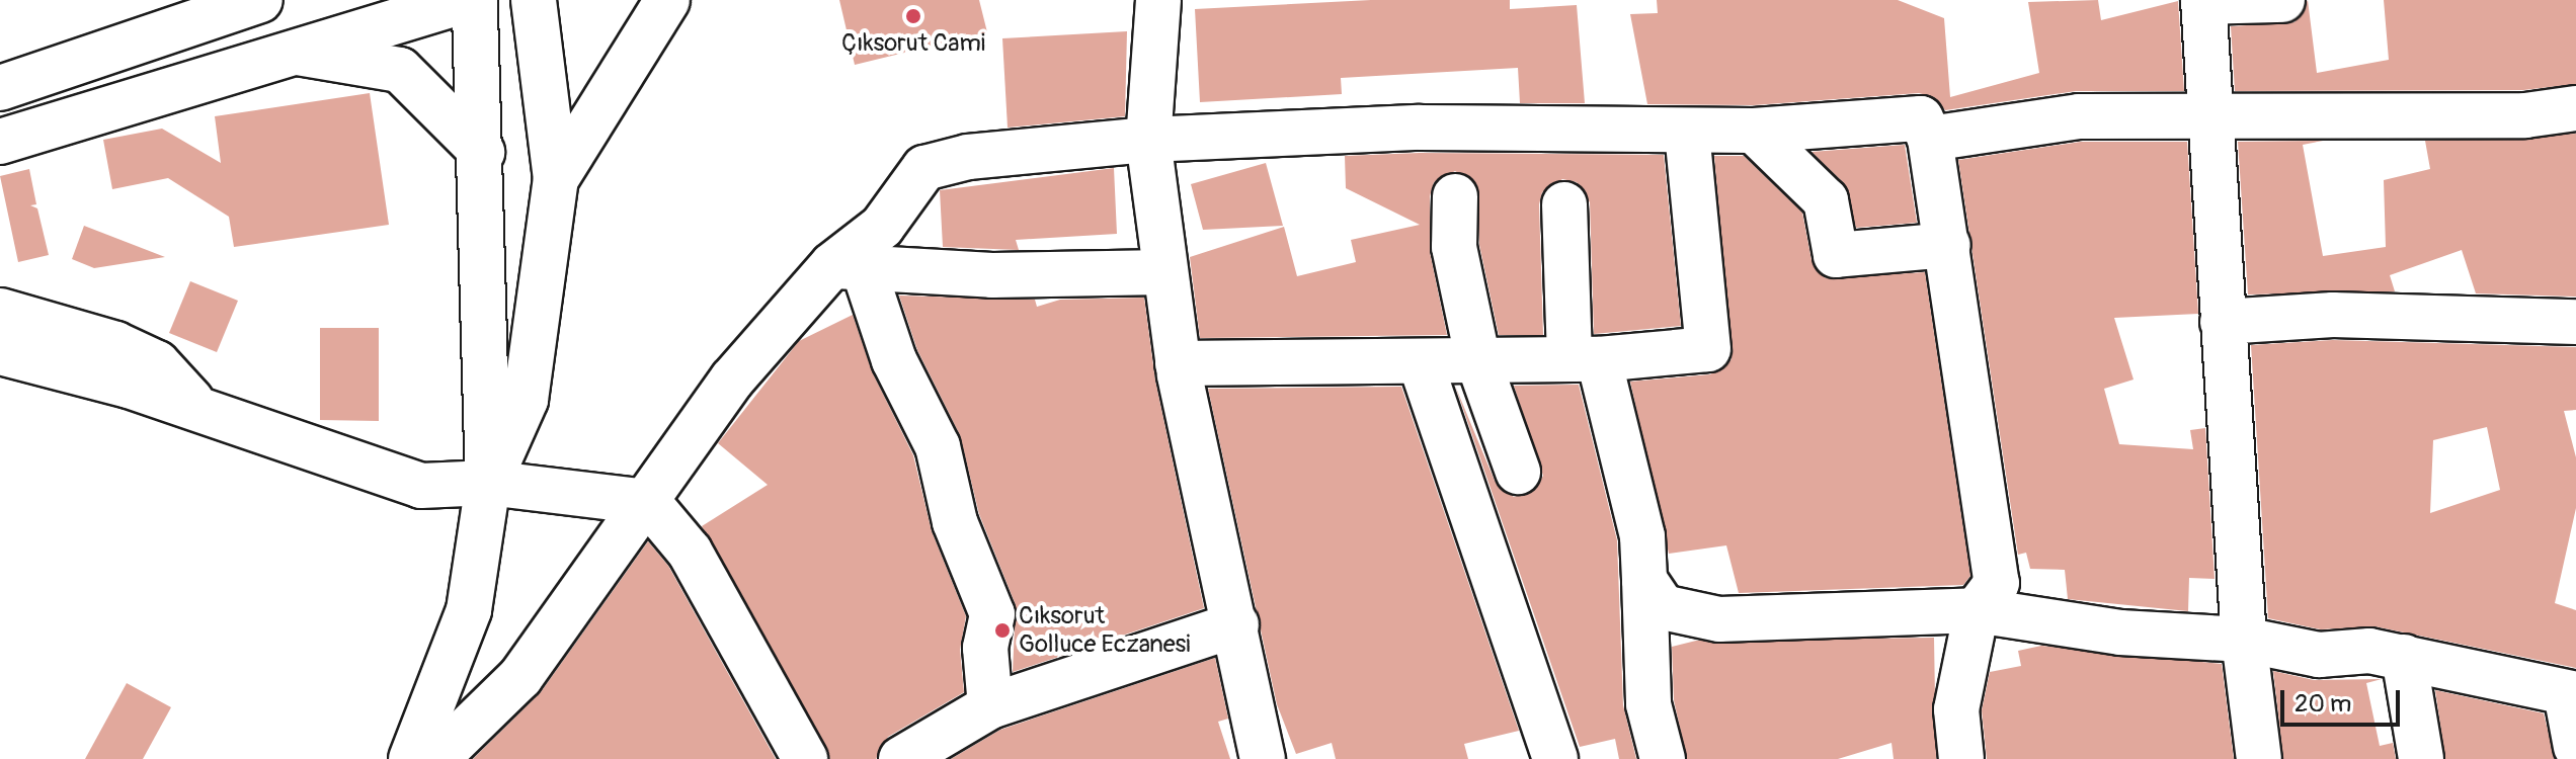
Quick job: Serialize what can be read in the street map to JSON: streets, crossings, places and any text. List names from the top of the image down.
{
  "places": ["Çıksorut Cami", "Cıksorut Golluce Eczanesi"],
  "scale_bar": "20 m"
}
